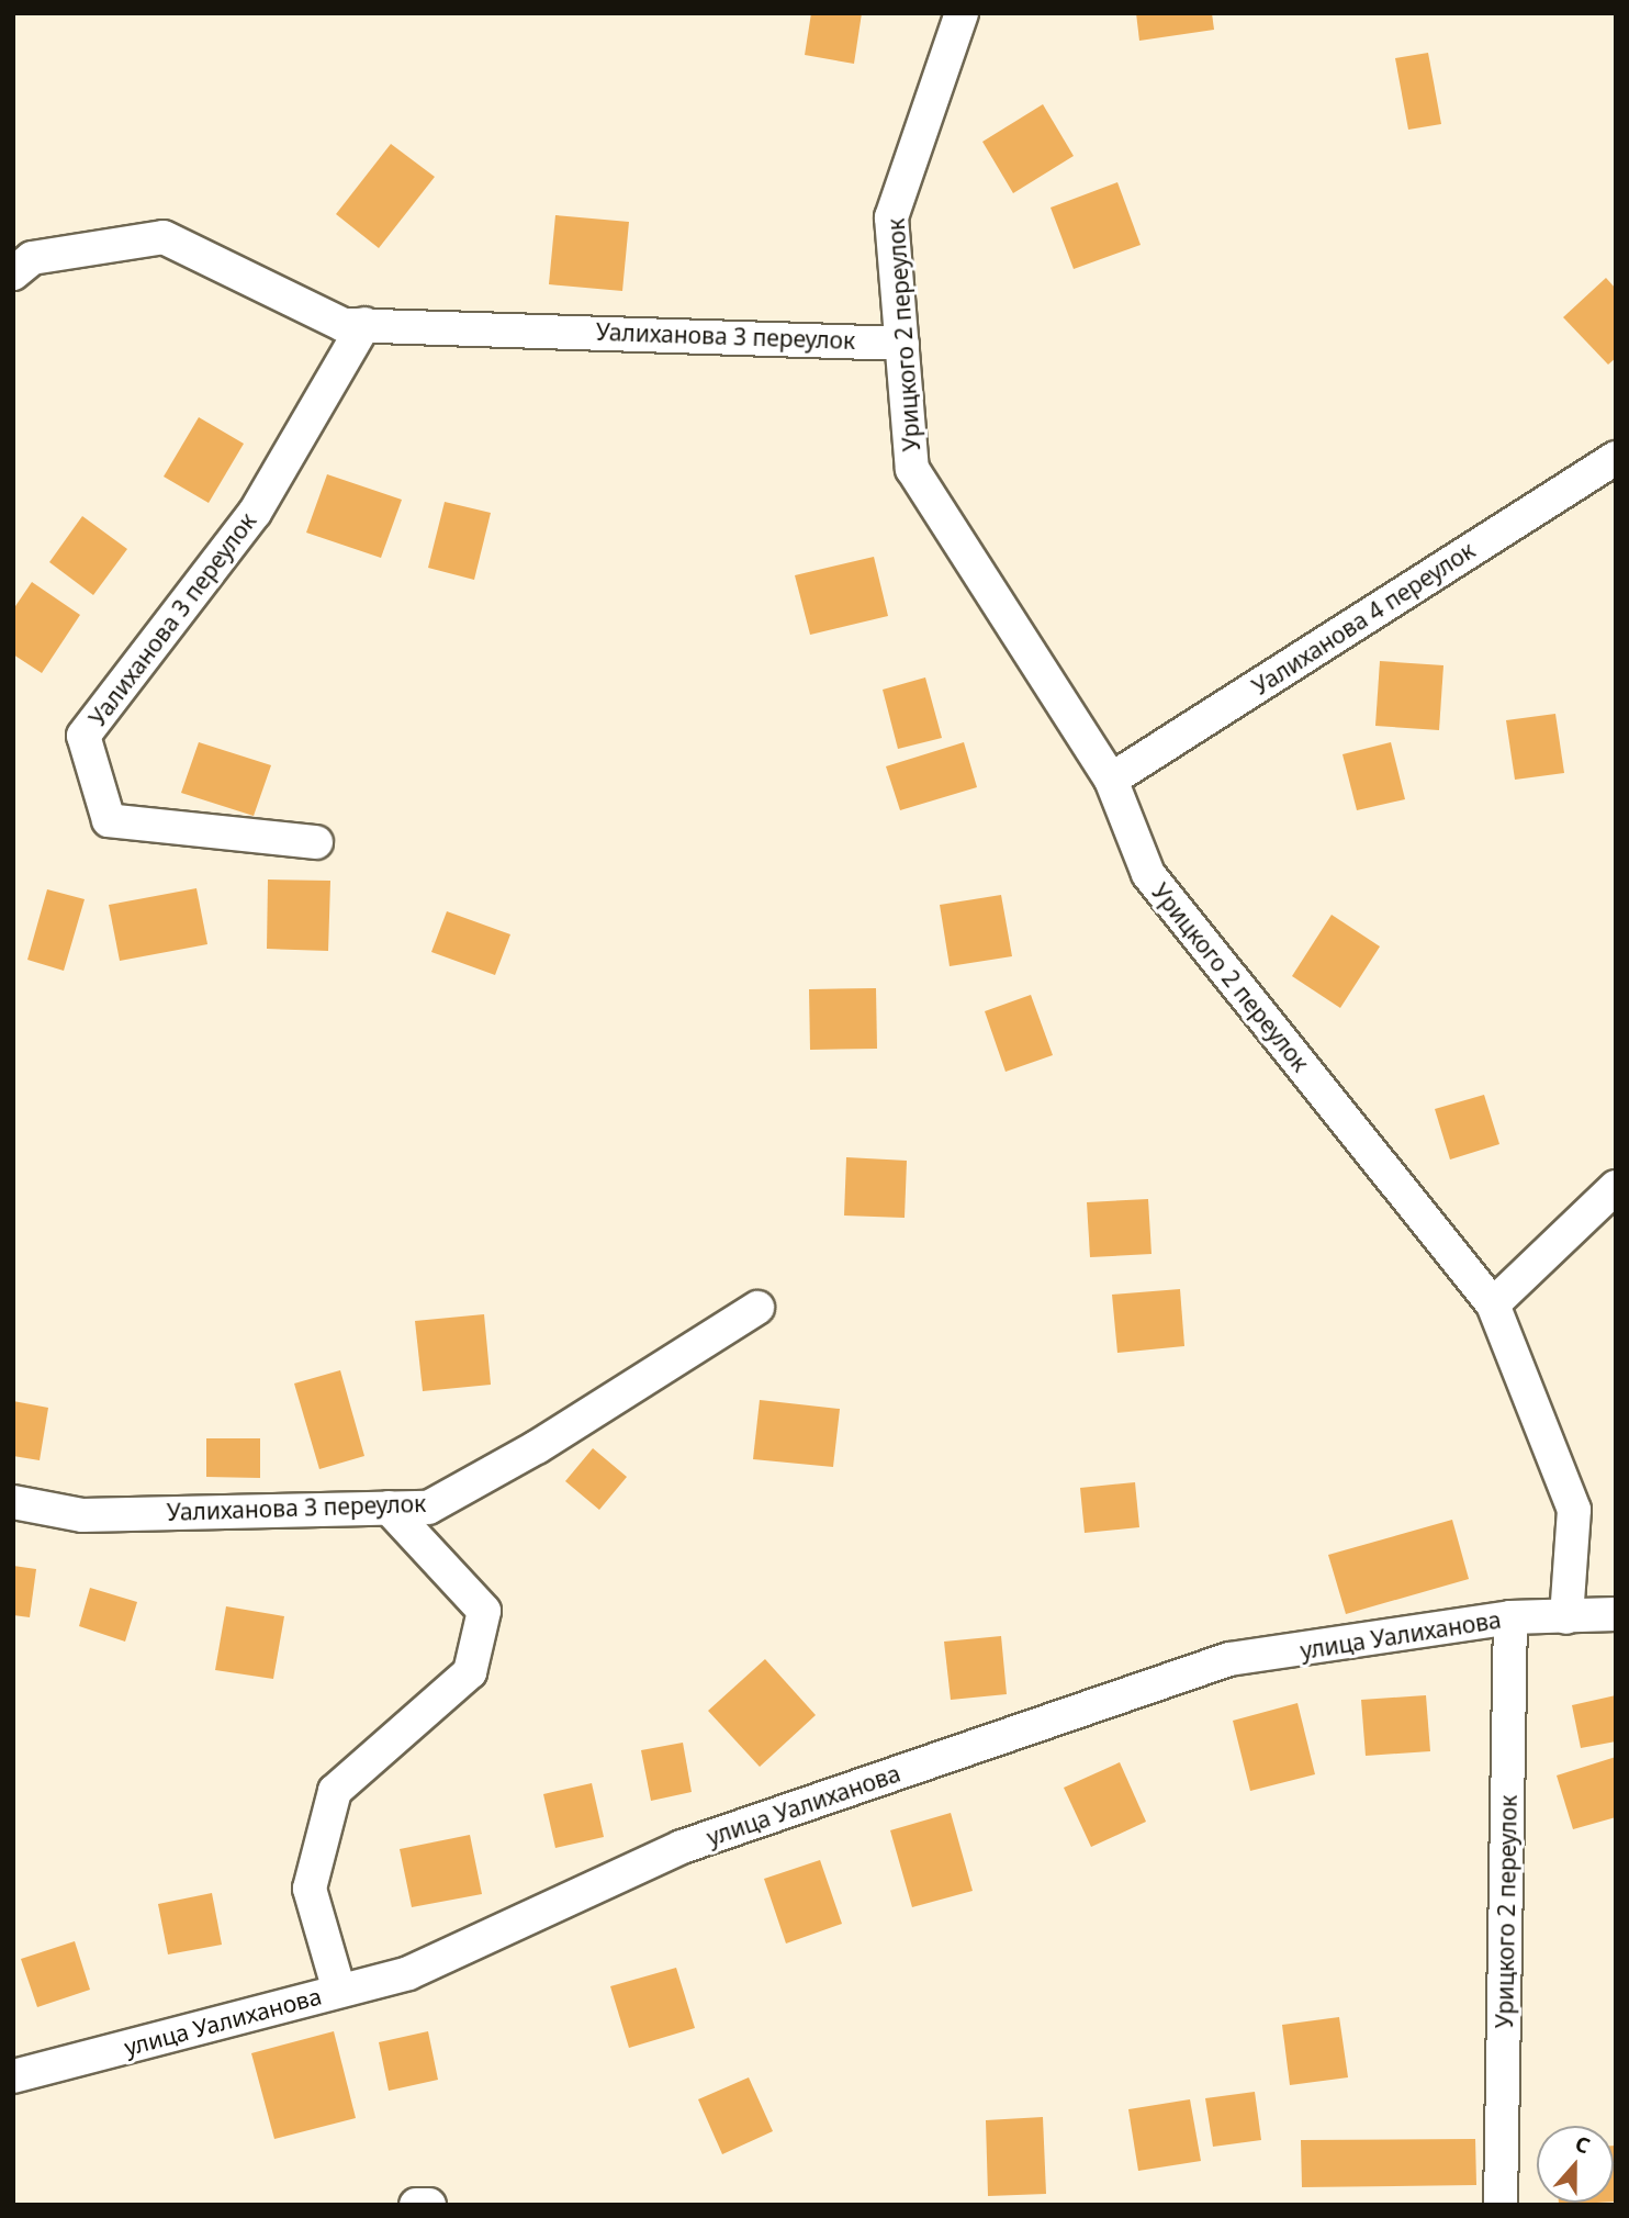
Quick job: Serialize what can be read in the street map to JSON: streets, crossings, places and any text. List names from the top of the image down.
{
  "streets": {
    "street": [
      "Урицкого 2 переулок",
      "Уалиханова 3 переулок",
      "Уалиханова 4 переулок",
      "улица Уалиханова"
    ]
  },
  "crossings": [
    ["Урицкого 2 переулок", "Уалиханова 3 переулок"],
    ["Урицкого 2 переулок", "Уалиханова 4 переулок"],
    ["Урицкого 2 переулок", "улица Уалиханова"]
  ],
  "north": "top"
}
